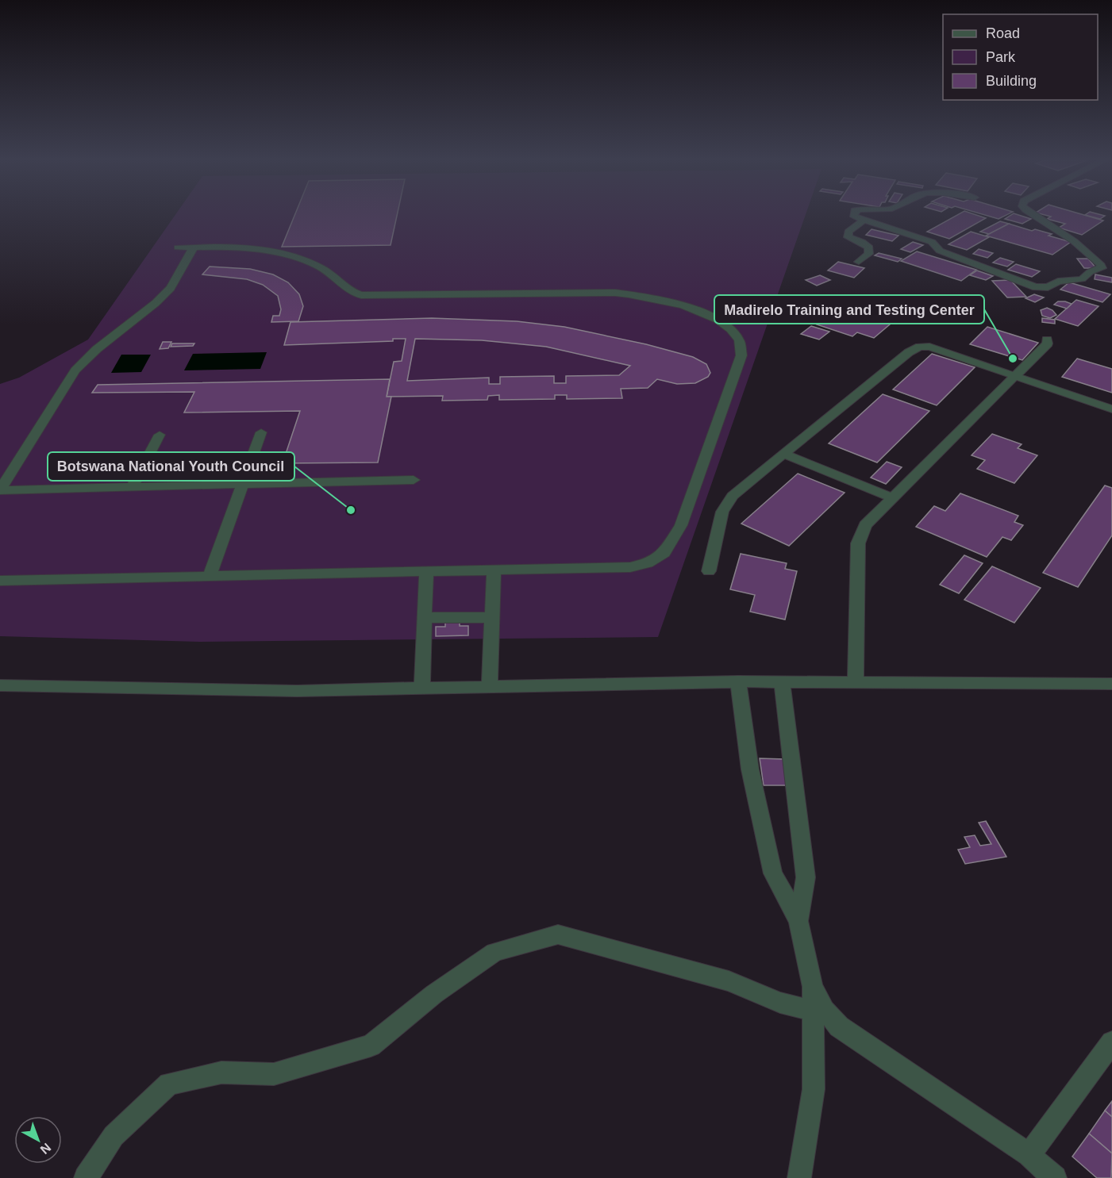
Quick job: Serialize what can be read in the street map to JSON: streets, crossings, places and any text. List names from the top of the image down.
{
  "places": ["Madirelo Training and Testing Center", "Botswana National Youth Council"],
  "legend": ["Road", "Park", "Building"],
  "north": "bottom right"
}
